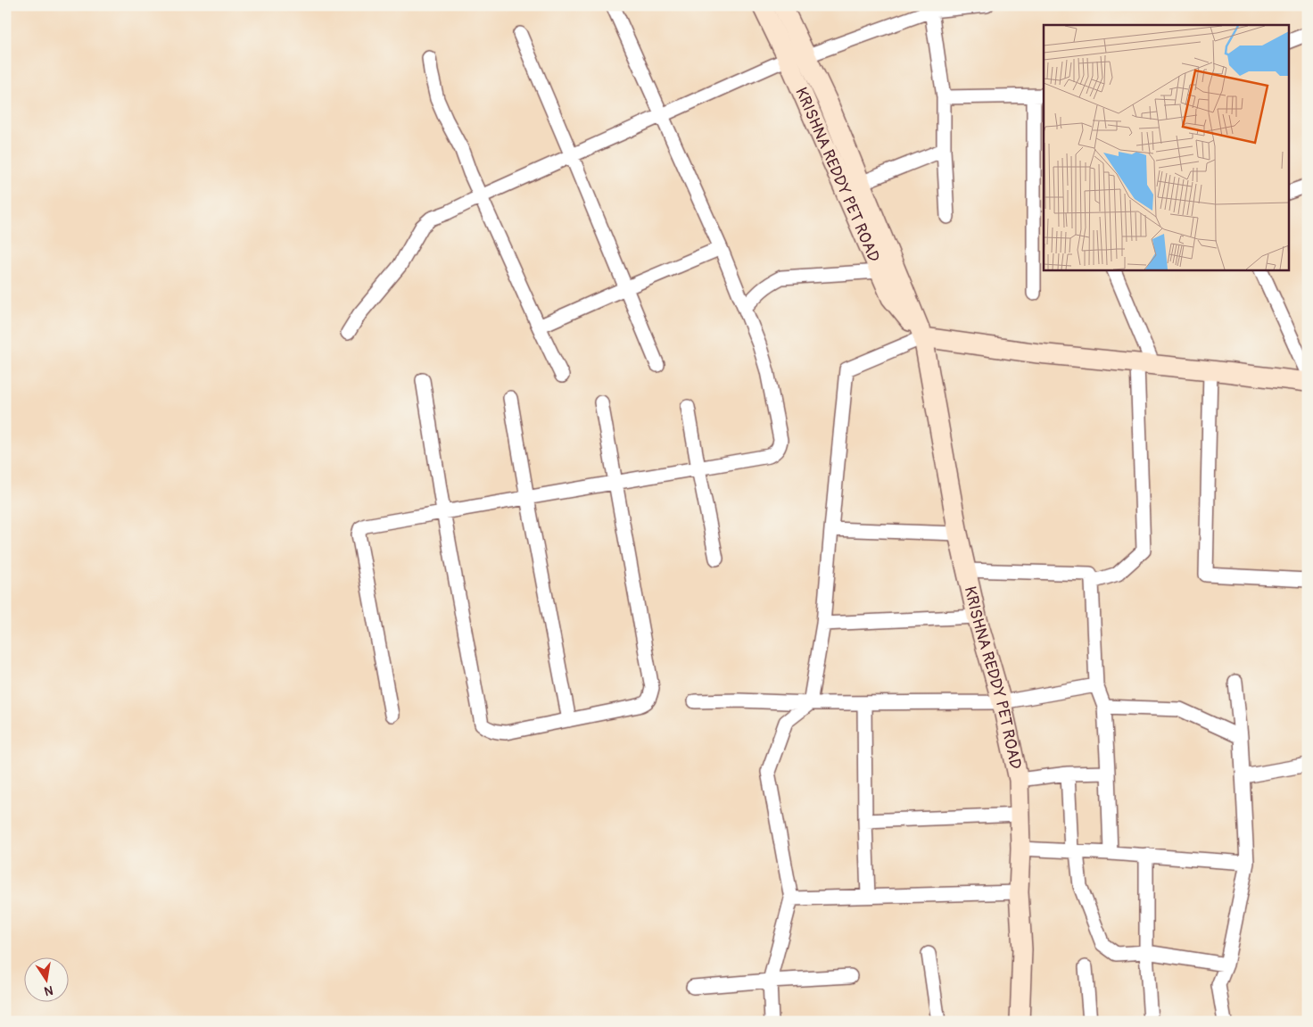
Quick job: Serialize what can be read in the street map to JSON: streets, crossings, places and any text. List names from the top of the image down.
{
  "streets": {
    "main road": ["KRISHNA REDDY PET ROAD"]
  },
  "north": "bottom"
}
